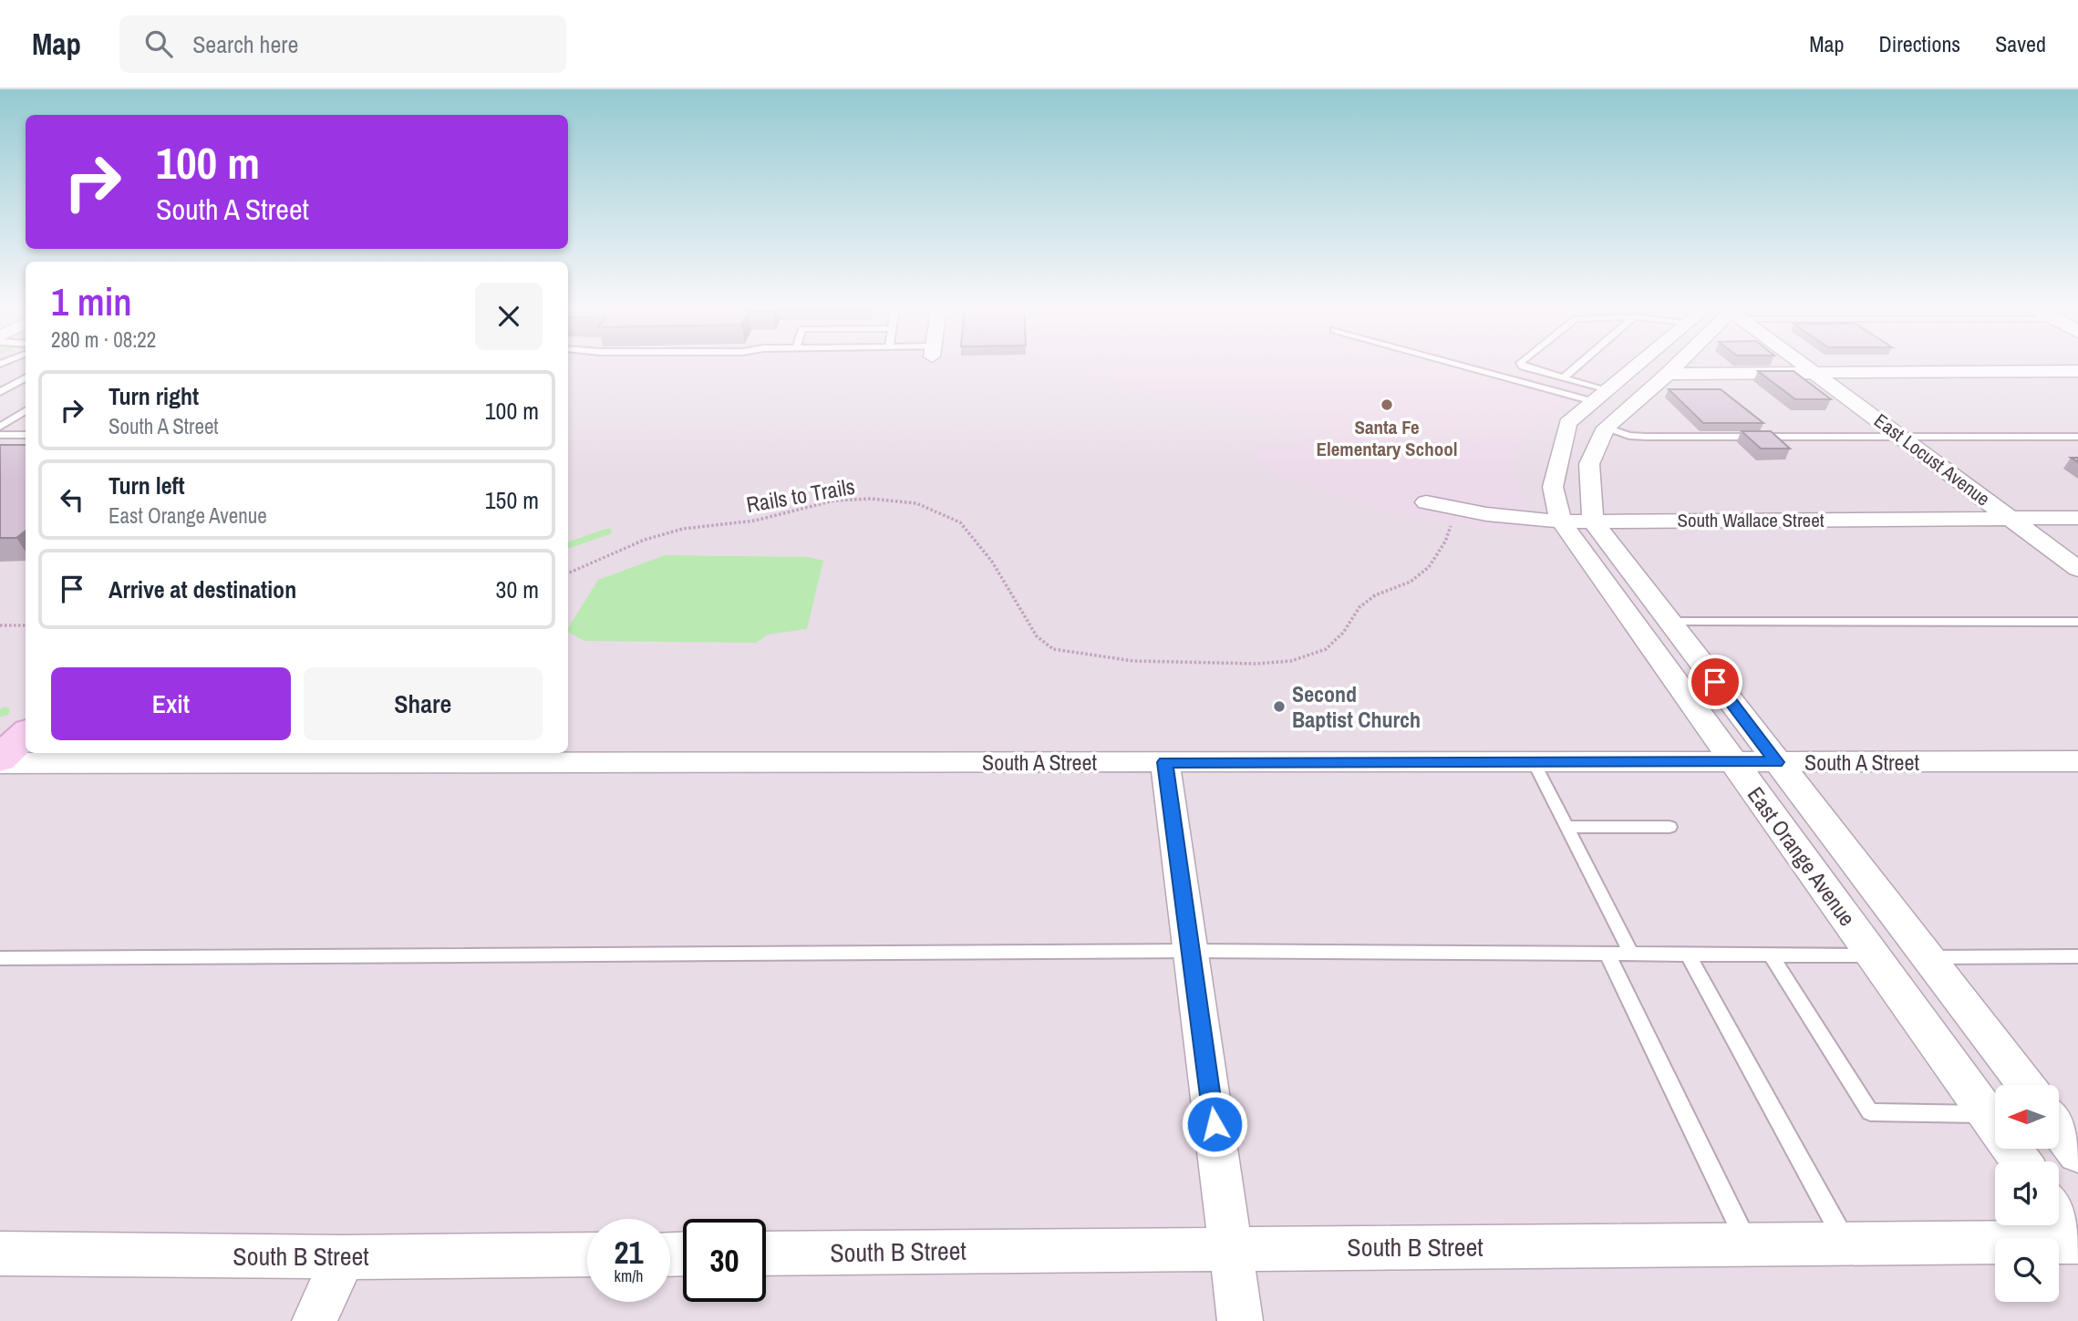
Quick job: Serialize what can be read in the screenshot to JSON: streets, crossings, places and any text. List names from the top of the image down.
{
  "streets": {
    "street": [
      "East Locust Avenue",
      "South Wallace Street",
      "South A Street",
      "East Orange Avenue",
      "South B Street"
    ],
    "path": ["Rails to Trails"]
  },
  "crossings": [
    ["East Locust Avenue", "South Wallace Street"],
    ["South Wallace Street", "East Orange Avenue"],
    ["South A Street", "East Orange Avenue"]
  ],
  "places": ["Santa Fe Elementary School", "Second Baptist Church"],
  "north": "left",
  "page": {
    "header": "Map",
    "search": "Search here",
    "nav": ["Map", "Directions", "Saved"],
    "turn": ["100 m", "South A Street"],
    "heading": ["1 min", "280 m · 08:22"],
    "list": [
      {
        "name": "Turn right",
        "note": "South A Street",
        "value": "100 m"
      },
      {
        "name": "Turn left",
        "note": "East Orange Avenue",
        "value": "150 m"
      },
      {
        "name": "Arrive at destination",
        "value": "30 m"
      }
    ],
    "buttons": ["Exit", "Share"],
    "speed": "21 km/h",
    "limit": "30"
  }
}
